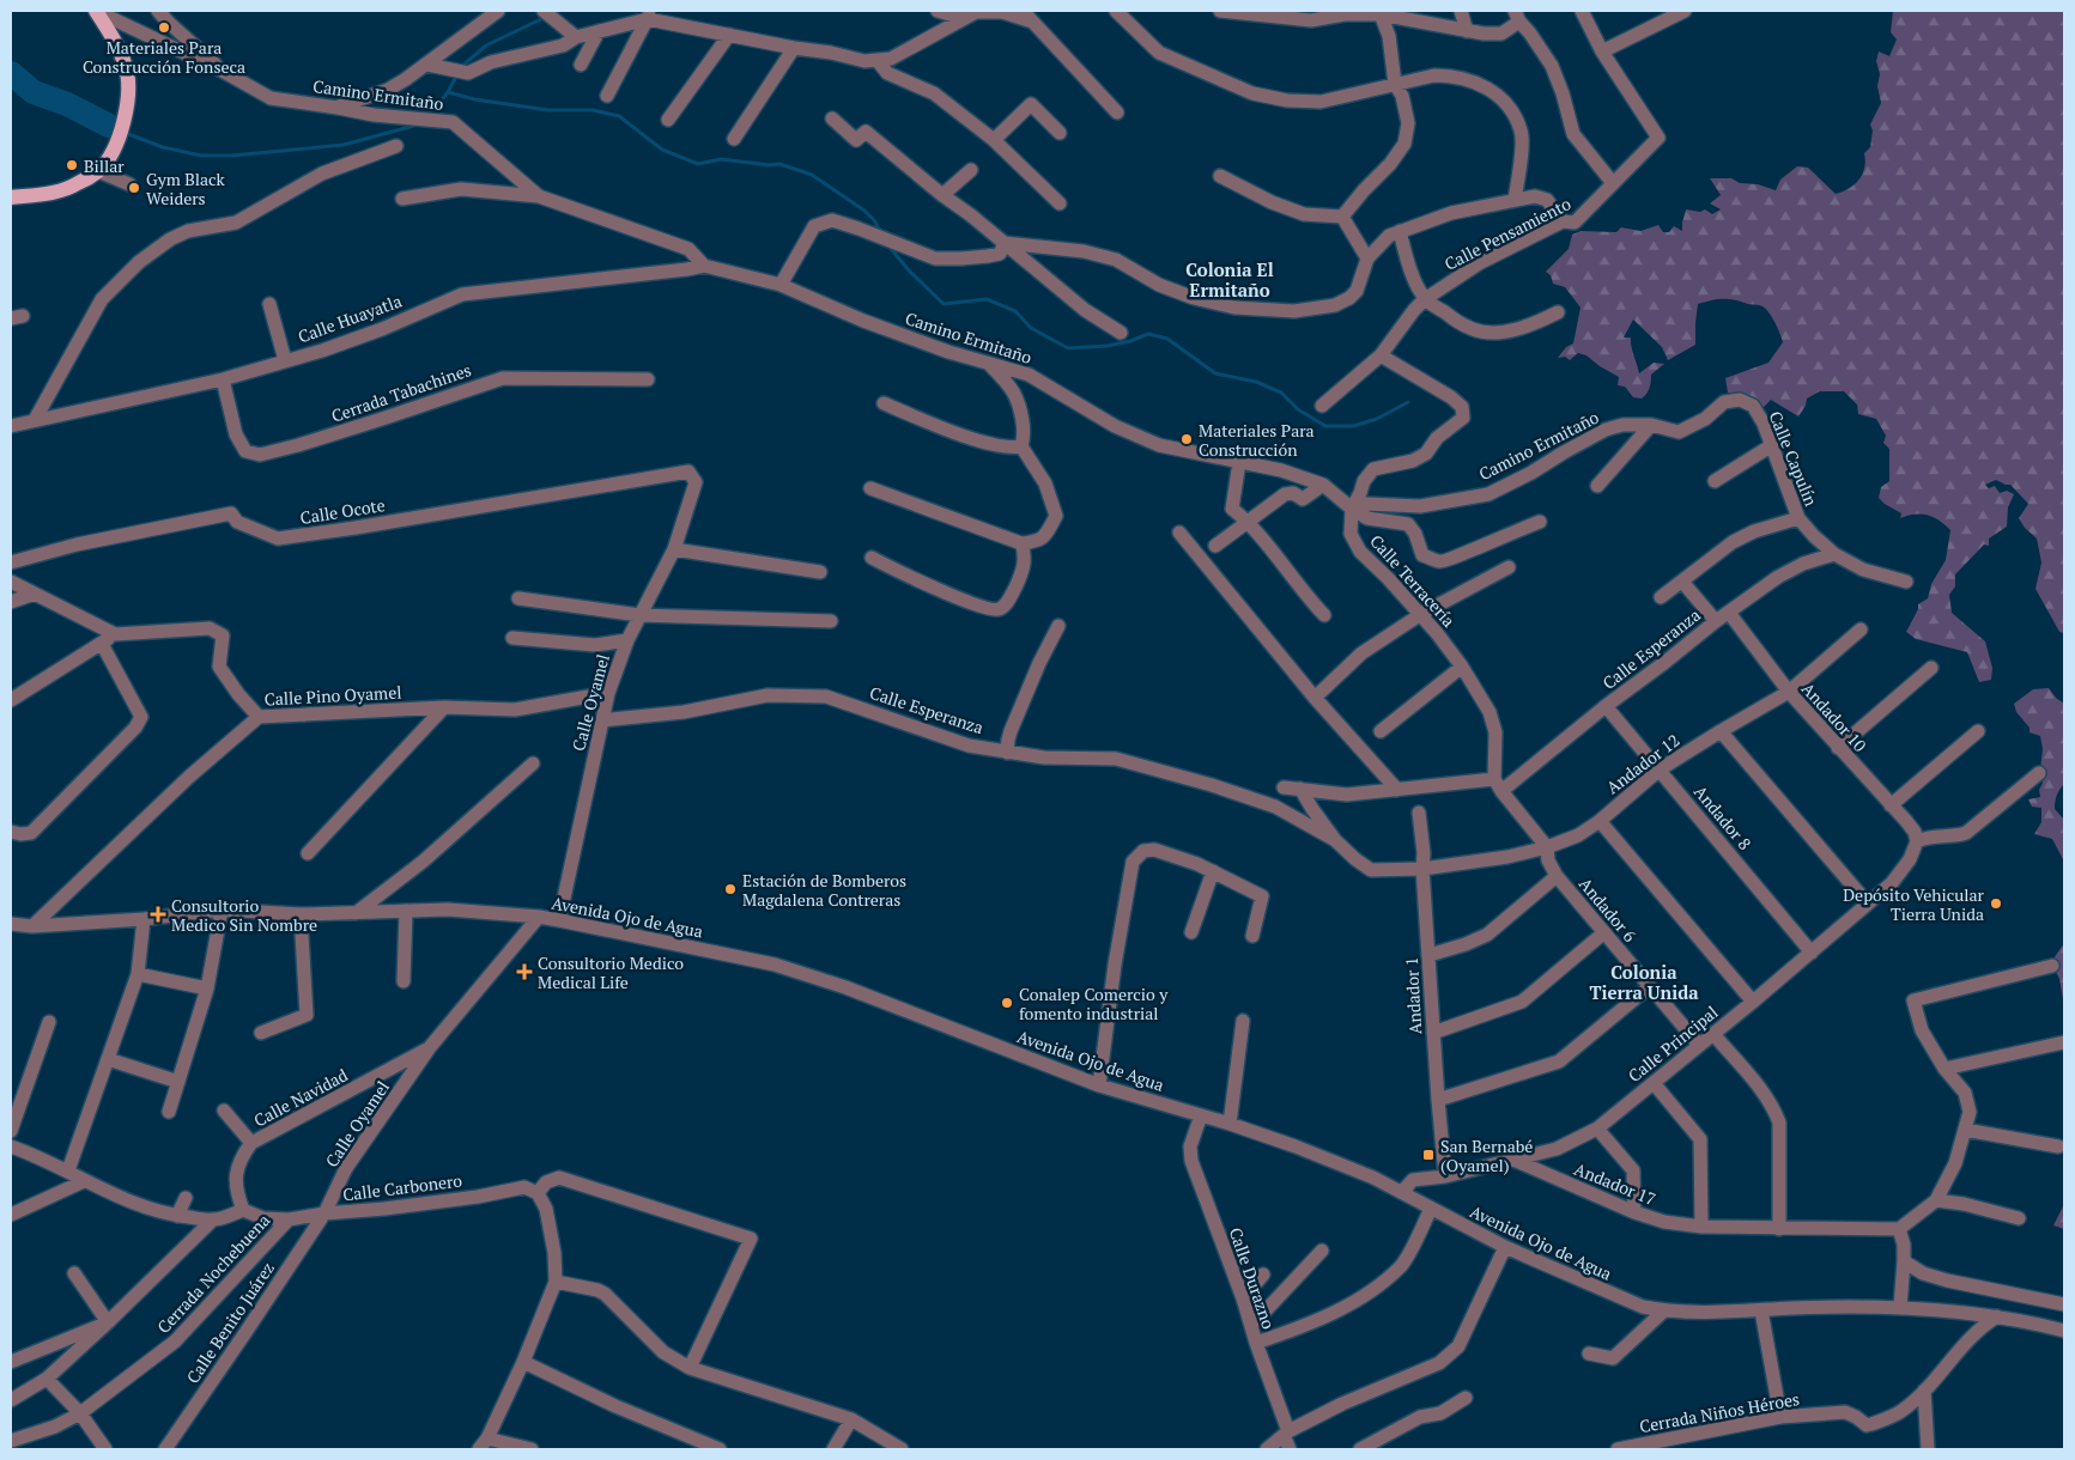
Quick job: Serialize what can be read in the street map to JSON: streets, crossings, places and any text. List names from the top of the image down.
{
  "streets": {
    "street": [
      "Camino Ermitaño",
      "Calle Pensamiento",
      "Calle Huayatla",
      "Cerrada Tabachines",
      "Calle Capulín",
      "Calle Ocote",
      "Calle Terracería",
      "Calle Esperanza",
      "Calle Pino Oyamel",
      "Calle Oyamel",
      "Andador 10",
      "Andador 12",
      "Andador 8",
      "Andador 6",
      "Avenida Ojo de Agua",
      "Andador 1",
      "Calle Principal",
      "Calle Navidad",
      "Andador 17",
      "Calle Carbonero",
      "Cerrada Nochebuena",
      "Calle Durazno",
      "Calle Benito Juárez",
      "Cerrada Niños Héroes"
    ]
  },
  "crossings": [
    ["Camino Ermitaño", "Calle Huayatla"],
    ["Camino Ermitaño", "Calle Capulín"],
    ["Camino Ermitaño", "Calle Terracería"],
    ["Calle Huayatla", "Cerrada Tabachines"],
    ["Calle Capulín", "Calle Esperanza"],
    ["Calle Ocote", "Calle Oyamel"],
    ["Calle Esperanza", "Calle Oyamel"],
    ["Calle Esperanza", "Andador 10"],
    ["Calle Esperanza", "Andador 12"],
    ["Calle Esperanza", "Andador 8"],
    ["Calle Esperanza", "Andador 6"],
    ["Calle Esperanza", "Andador 1"],
    ["Calle Pino Oyamel", "Calle Oyamel"],
    ["Calle Pino Oyamel", "Avenida Ojo de Agua"],
    ["Calle Oyamel", "Avenida Ojo de Agua"],
    ["Calle Oyamel", "Calle Navidad"],
    ["Calle Oyamel", "Calle Carbonero"],
    ["Calle Oyamel", "Calle Benito Juárez"],
    ["Andador 10", "Andador 12"],
    ["Andador 10", "Calle Principal"],
    ["Andador 12", "Andador 8"],
    ["Andador 12", "Andador 6"],
    ["Andador 12", "Andador 1"],
    ["Andador 8", "Calle Principal"],
    ["Andador 6", "Calle Principal"],
    ["Avenida Ojo de Agua", "Calle Principal"],
    ["Avenida Ojo de Agua", "Calle Durazno"],
    ["Avenida Ojo de Agua", "Cerrada Niños Héroes"],
    ["Andador 1", "Calle Principal"],
    ["Calle Principal", "Andador 17"],
    ["Calle Navidad", "Calle Carbonero"],
    ["Calle Carbonero", "Cerrada Nochebuena"],
    ["Calle Carbonero", "Calle Benito Juárez"]
  ],
  "districts": ["Colonia El Ermitaño", "Colonia Tierra Unida"],
  "places": {
    "other": [
      "Materiales Para Construcción Fonseca",
      "Billar",
      "Gym Black Weiders",
      "Materiales Para Construcción",
      "Estación de Bomberos Magdalena Contreras",
      "Depósito Vehicular Tierra Unida",
      "Conalep Comercio y fomento industrial"
    ],
    "health": ["Consultorio Medico Sin Nombre", "Consultorio Medico Medical Life"],
    "transit": ["San Bernabé (Oyamel)"]
  }
}
